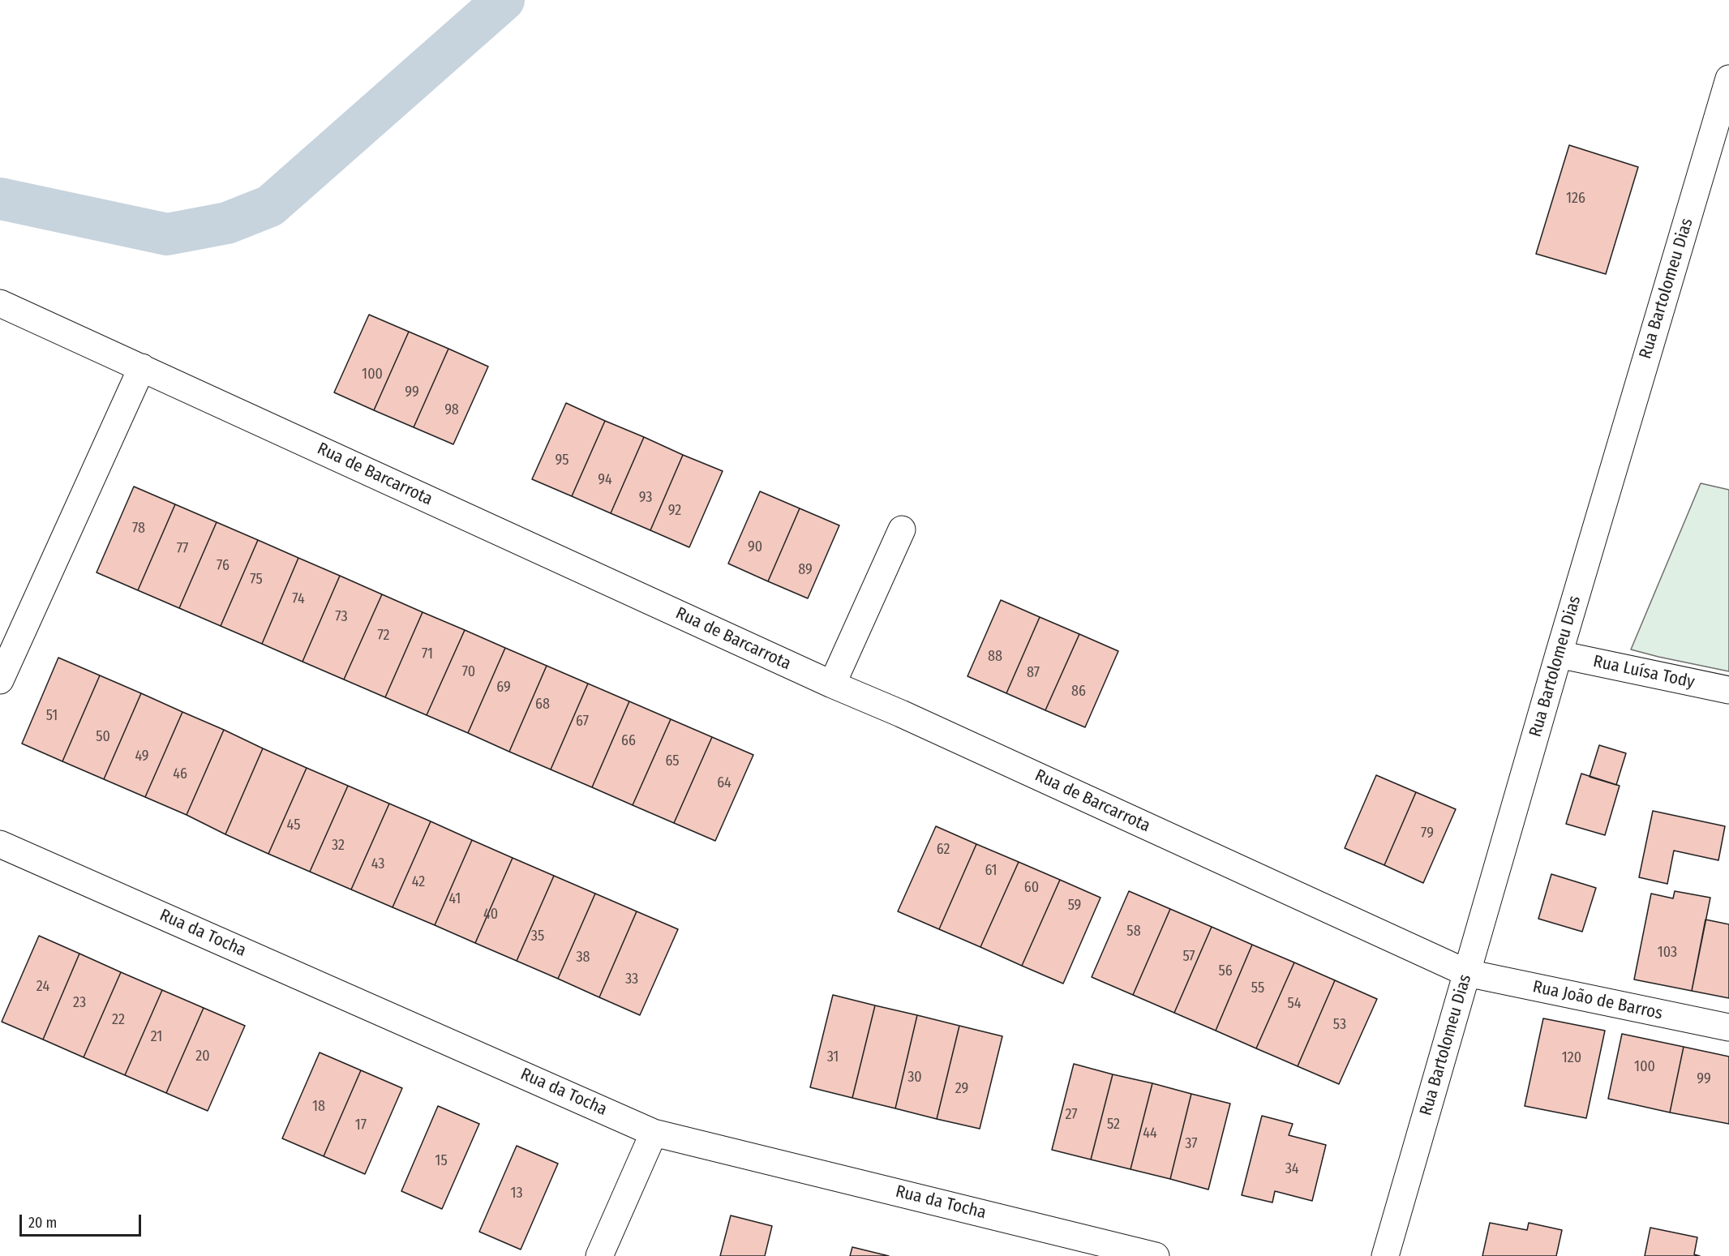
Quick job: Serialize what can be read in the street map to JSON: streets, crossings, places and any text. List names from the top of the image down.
{
  "streets": {
    "street": [
      "Rua Bartolomeu Dias",
      "Rua de Barcarrota",
      "Rua Luísa Tody",
      "Rua da Tocha",
      "Rua João de Barros"
    ]
  },
  "crossings": [
    ["Rua Bartolomeu Dias", "Rua de Barcarrota"],
    ["Rua Bartolomeu Dias", "Rua Luísa Tody"],
    ["Rua Bartolomeu Dias", "Rua João de Barros"],
    ["Rua de Barcarrota", "Rua João de Barros"]
  ],
  "house_numbers": [
    "126",
    "100",
    "99",
    "98",
    "95",
    "94",
    "93",
    "92",
    "78",
    "90",
    "77",
    "76",
    "89",
    "75",
    "74",
    "73",
    "72",
    "71",
    "88",
    "70",
    "87",
    "69",
    "86",
    "68",
    "51",
    "67",
    "50",
    "66",
    "49",
    "65",
    "46",
    "64",
    "45",
    "79",
    "32",
    "62",
    "43",
    "61",
    "42",
    "60",
    "41",
    "59",
    "40",
    "58",
    "35",
    "103",
    "57",
    "38",
    "56",
    "33",
    "24",
    "55",
    "23",
    "54",
    "22",
    "53",
    "21",
    "20",
    "31",
    "120",
    "100",
    "30",
    "99",
    "29",
    "18",
    "27",
    "52",
    "17",
    "44",
    "37",
    "15",
    "34",
    "13"
  ],
  "scale_bar": "20 m"
}
